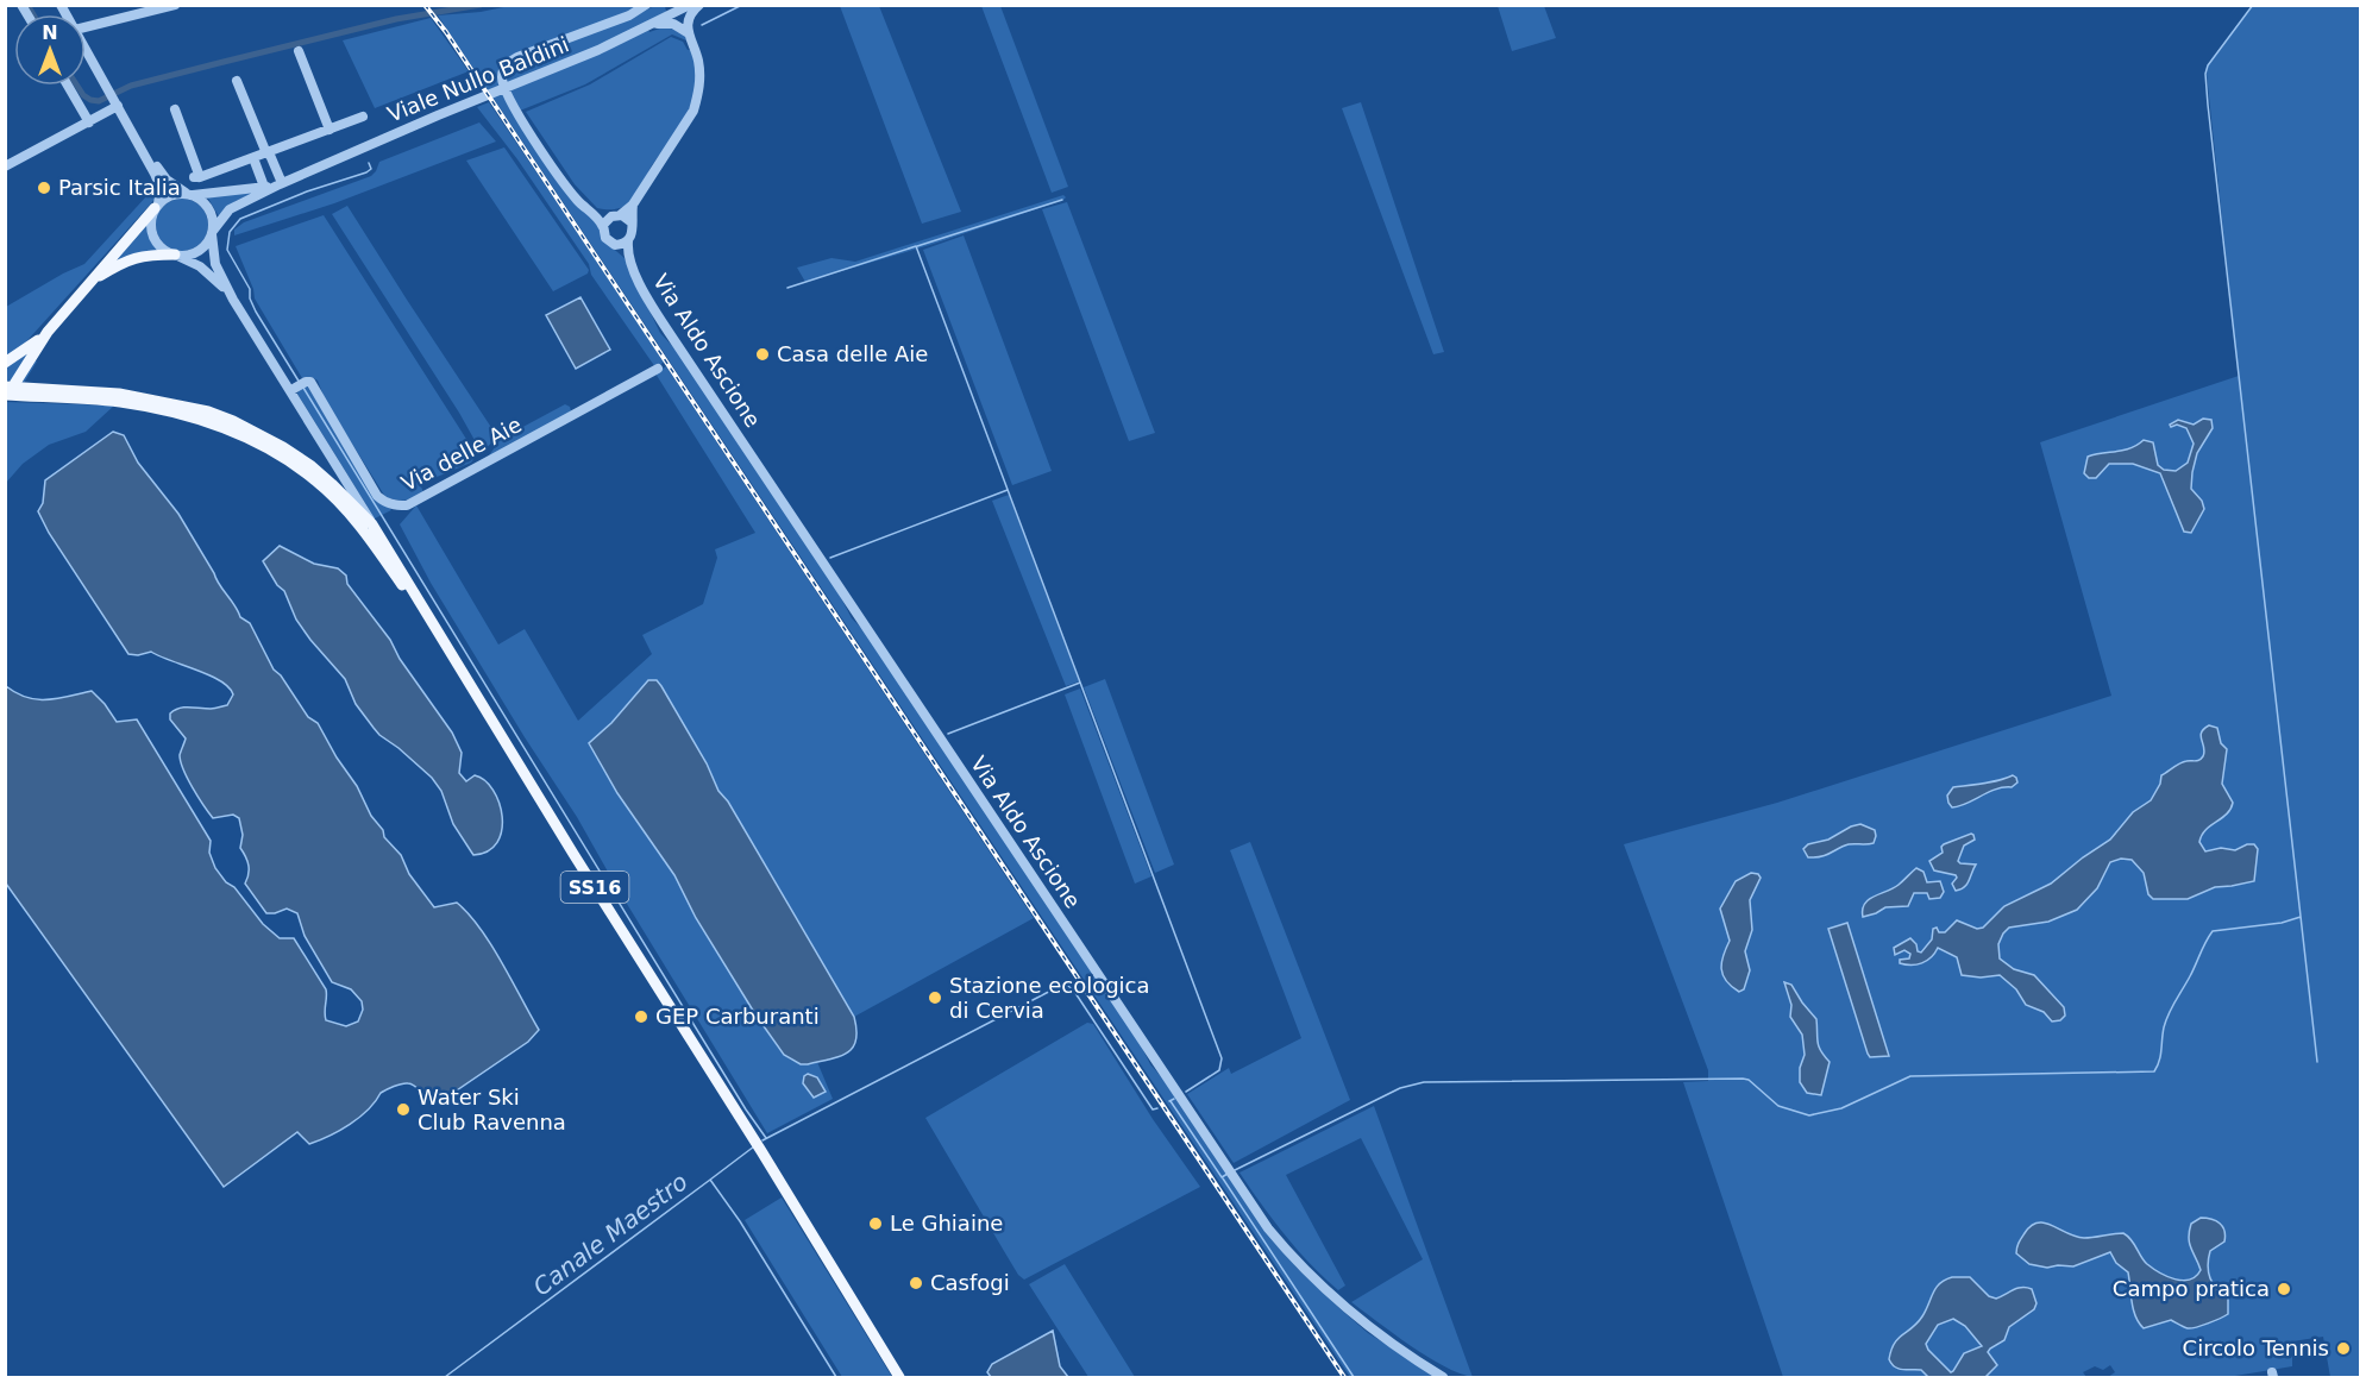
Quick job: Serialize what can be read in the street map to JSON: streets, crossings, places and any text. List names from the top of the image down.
{
  "streets": {
    "main road": ["SS16"],
    "street": ["Viale Nullo Baldini", "Via Aldo Ascione", "Via delle Aie"]
  },
  "crossings": [
    ["Viale Nullo Baldini", "SS16"]
  ],
  "water": ["Canale Maestro"],
  "places": [
    "Parsic Italia",
    "Casa delle Aie",
    "Stazione ecologica di Cervia",
    "GEP Carburanti",
    "Water Ski Club Ravenna",
    "Le Ghiaine",
    "Casfogi",
    "Campo pratica",
    "Circolo Tennis"
  ],
  "north": "top"
}
